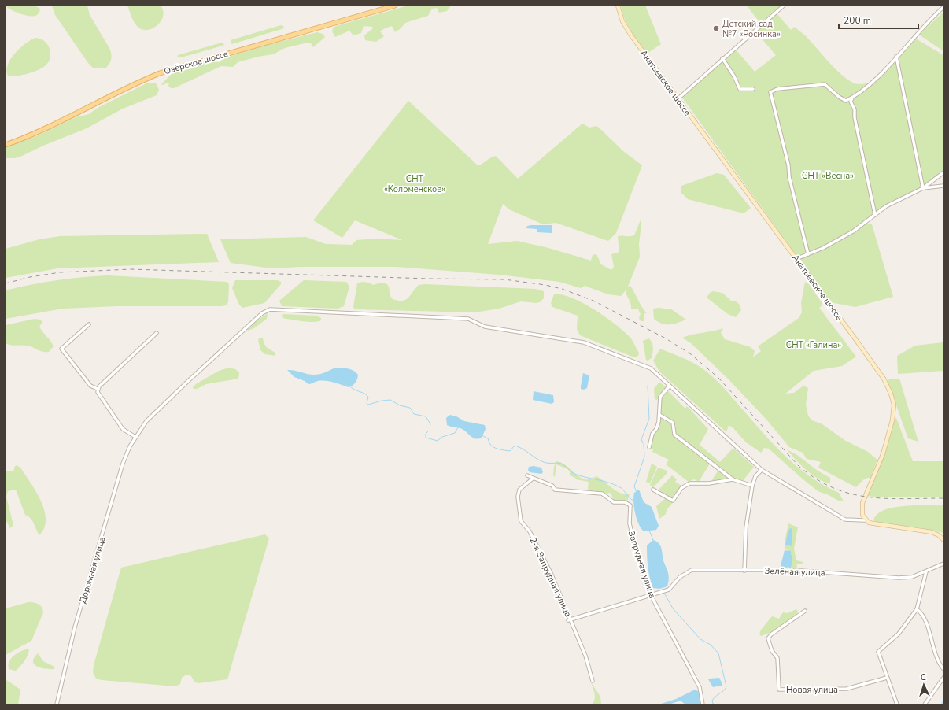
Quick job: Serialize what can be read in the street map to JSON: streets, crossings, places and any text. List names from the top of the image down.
{
  "streets": {
    "main road": ["Озёрское шоссе", "Акатьевское шоссе"],
    "street": [
      "Запрудная улица",
      "Дорожная улица",
      "Зелёная улица",
      "2-я Запрудная улица",
      "Новая улица"
    ]
  },
  "crossings": [
    ["Акатьевское шоссе", "Дорожная улица"],
    ["Запрудная улица", "Зелёная улица"],
    ["Запрудная улица", "2-я Запрудная улица"],
    ["Зелёная улица", "2-я Запрудная улица"]
  ],
  "parks": ["СНТ «Весна»", "СНТ «Коломенское»", "СНТ «Галина»"],
  "places": ["Детский сад №7 «Росинка»"],
  "scale_bar": "200 m",
  "north": "top"
}
